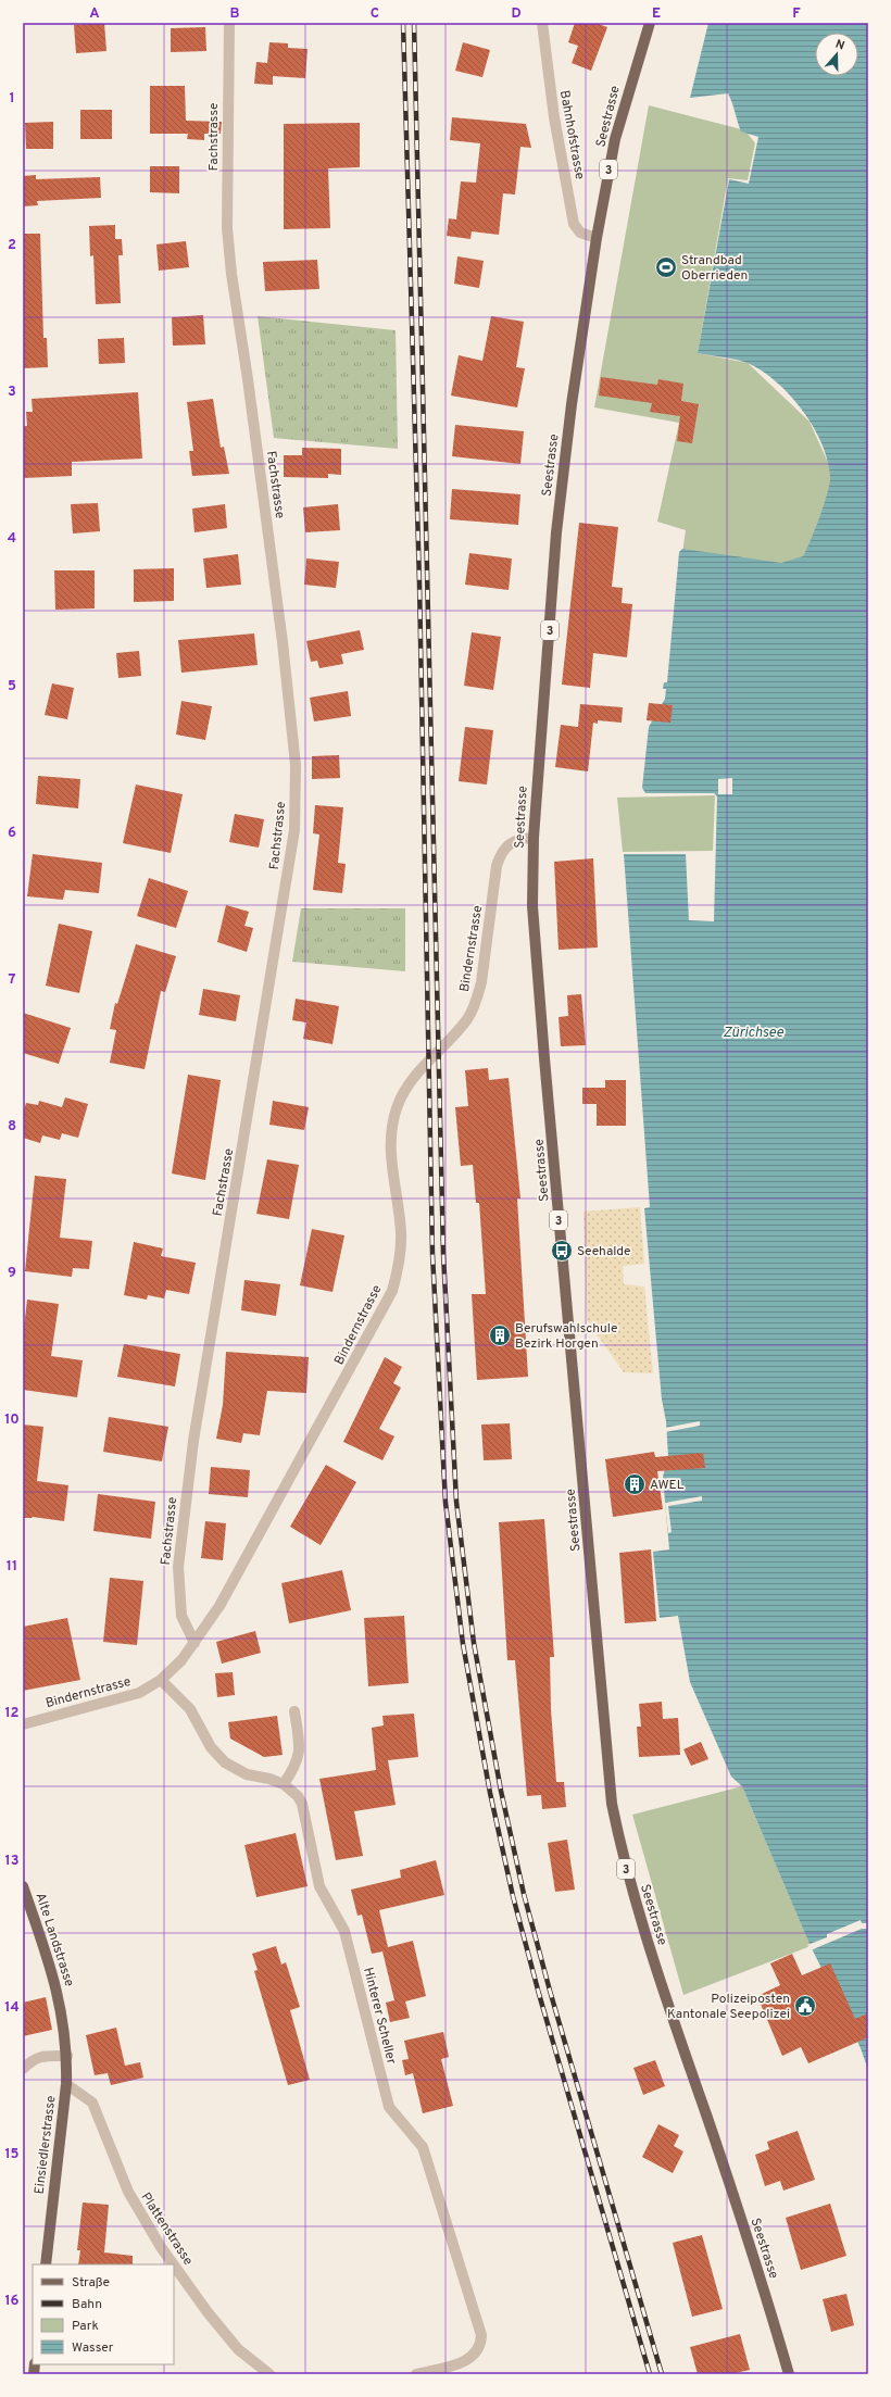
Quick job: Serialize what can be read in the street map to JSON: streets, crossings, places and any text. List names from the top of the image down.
{
  "streets": {
    "main road": [
      "Seestrasse",
      "3",
      "Alte Landstrasse",
      "Einsiedlerstrasse"
    ],
    "street": [
      "Bahnhofstrasse",
      "Fachstrasse",
      "Bindernstrasse",
      "Hinterer Scheller",
      "Plattenstrasse"
    ]
  },
  "crossings": [
    ["Seestrasse", "Bahnhofstrasse"],
    ["Seestrasse", "Bindernstrasse"],
    ["Fachstrasse", "Bindernstrasse"],
    ["Bindernstrasse", "Hinterer Scheller"],
    ["Alte Landstrasse", "Einsiedlerstrasse"],
    ["Einsiedlerstrasse", "Plattenstrasse"]
  ],
  "water": ["Zürichsee"],
  "places": {
    "sports": ["Strandbad Oberrieden"],
    "bus stop": ["Seehalde"],
    "building": ["Berufswahlschule Bezirk Horgen", "AWEL"],
    "public building": ["Polizeiposten Kantonale Seepolizei"]
  },
  "legend": [
    "Straße",
    "Bahn",
    "Park",
    "Wasser"
  ],
  "north": "top",
  "grid": {
    "columns": [
      "A",
      "B",
      "C",
      "D",
      "E",
      "F"
    ],
    "rows": [
      "1",
      "2",
      "3",
      "4",
      "5",
      "6",
      "7",
      "8",
      "9",
      "10",
      "11",
      "12",
      "13",
      "14",
      "15",
      "16"
    ]
  }
}
